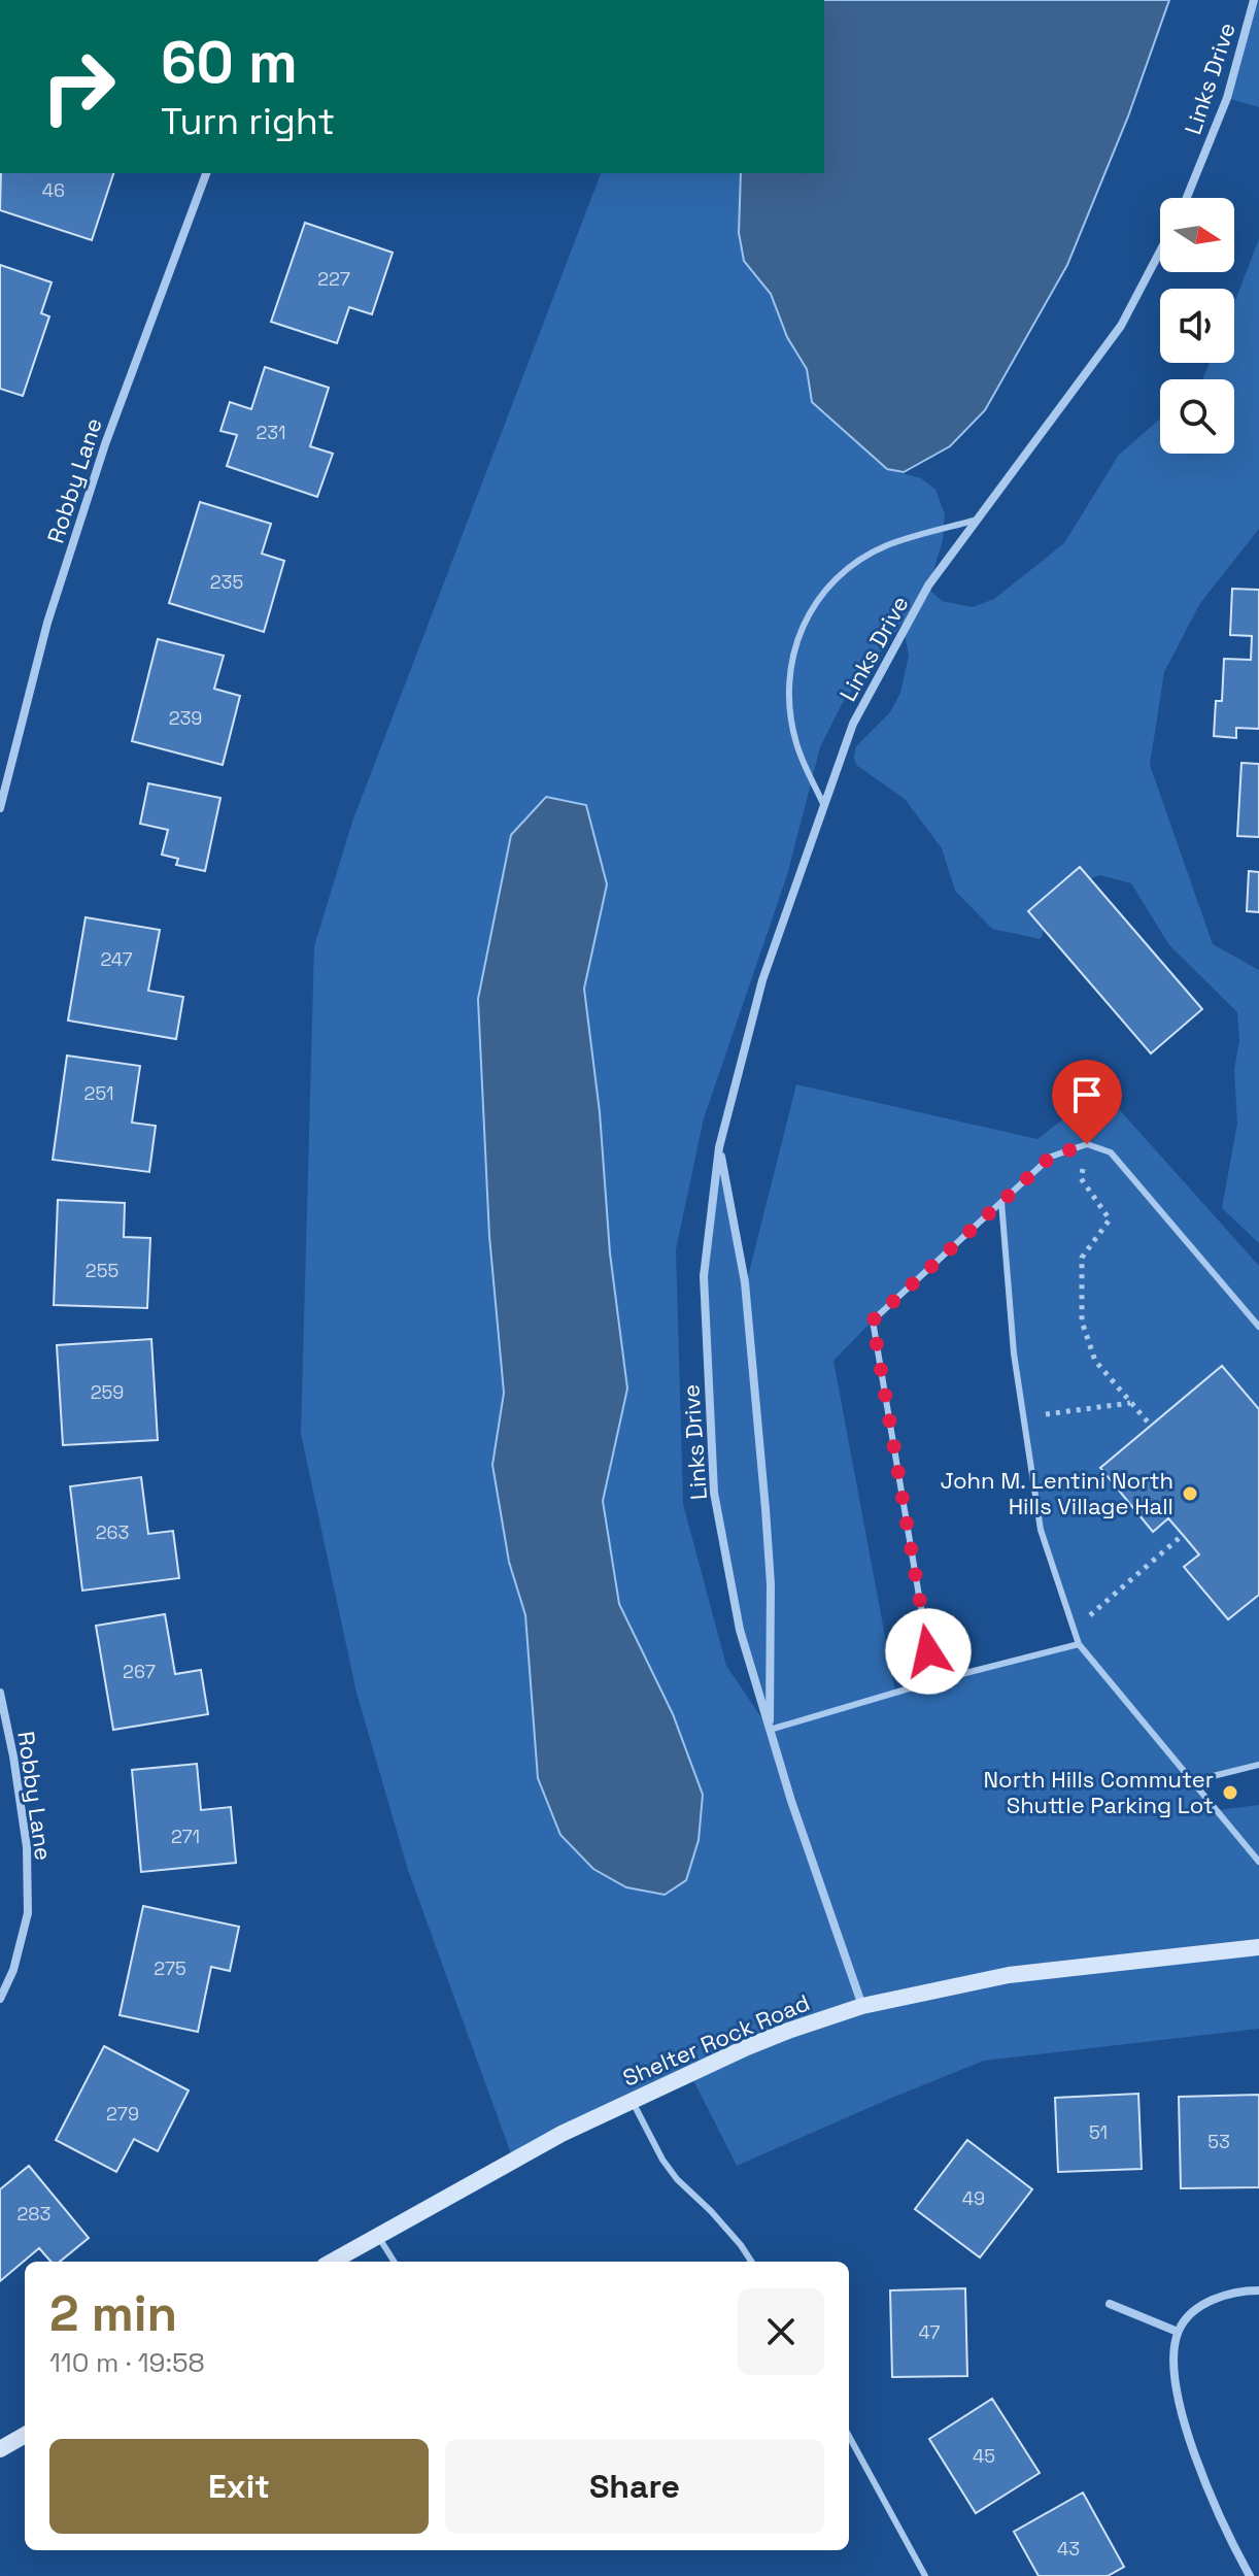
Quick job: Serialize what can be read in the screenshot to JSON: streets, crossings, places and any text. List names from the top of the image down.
{
  "streets": {
    "main road": ["Shelter Rock Road"],
    "street": ["Links Drive", "Robby Lane"]
  },
  "crossings": [
    ["Links Drive", "Shelter Rock Road"]
  ],
  "places": ["John M. Lentini North Hills Village Hall", "North Hills Commuter Shuttle Parking Lot"],
  "house_numbers": [
    "46",
    "227",
    "231",
    "235",
    "239",
    "247",
    "251",
    "255",
    "259",
    "263",
    "267",
    "271",
    "275",
    "279",
    "51",
    "53",
    "49",
    "283",
    "47",
    "45",
    "43"
  ],
  "north": "right",
  "page": {
    "turn": ["60 m", "Turn right"],
    "heading": ["2 min", "110 m · 19:58"],
    "buttons": ["Exit", "Share"]
  }
}
